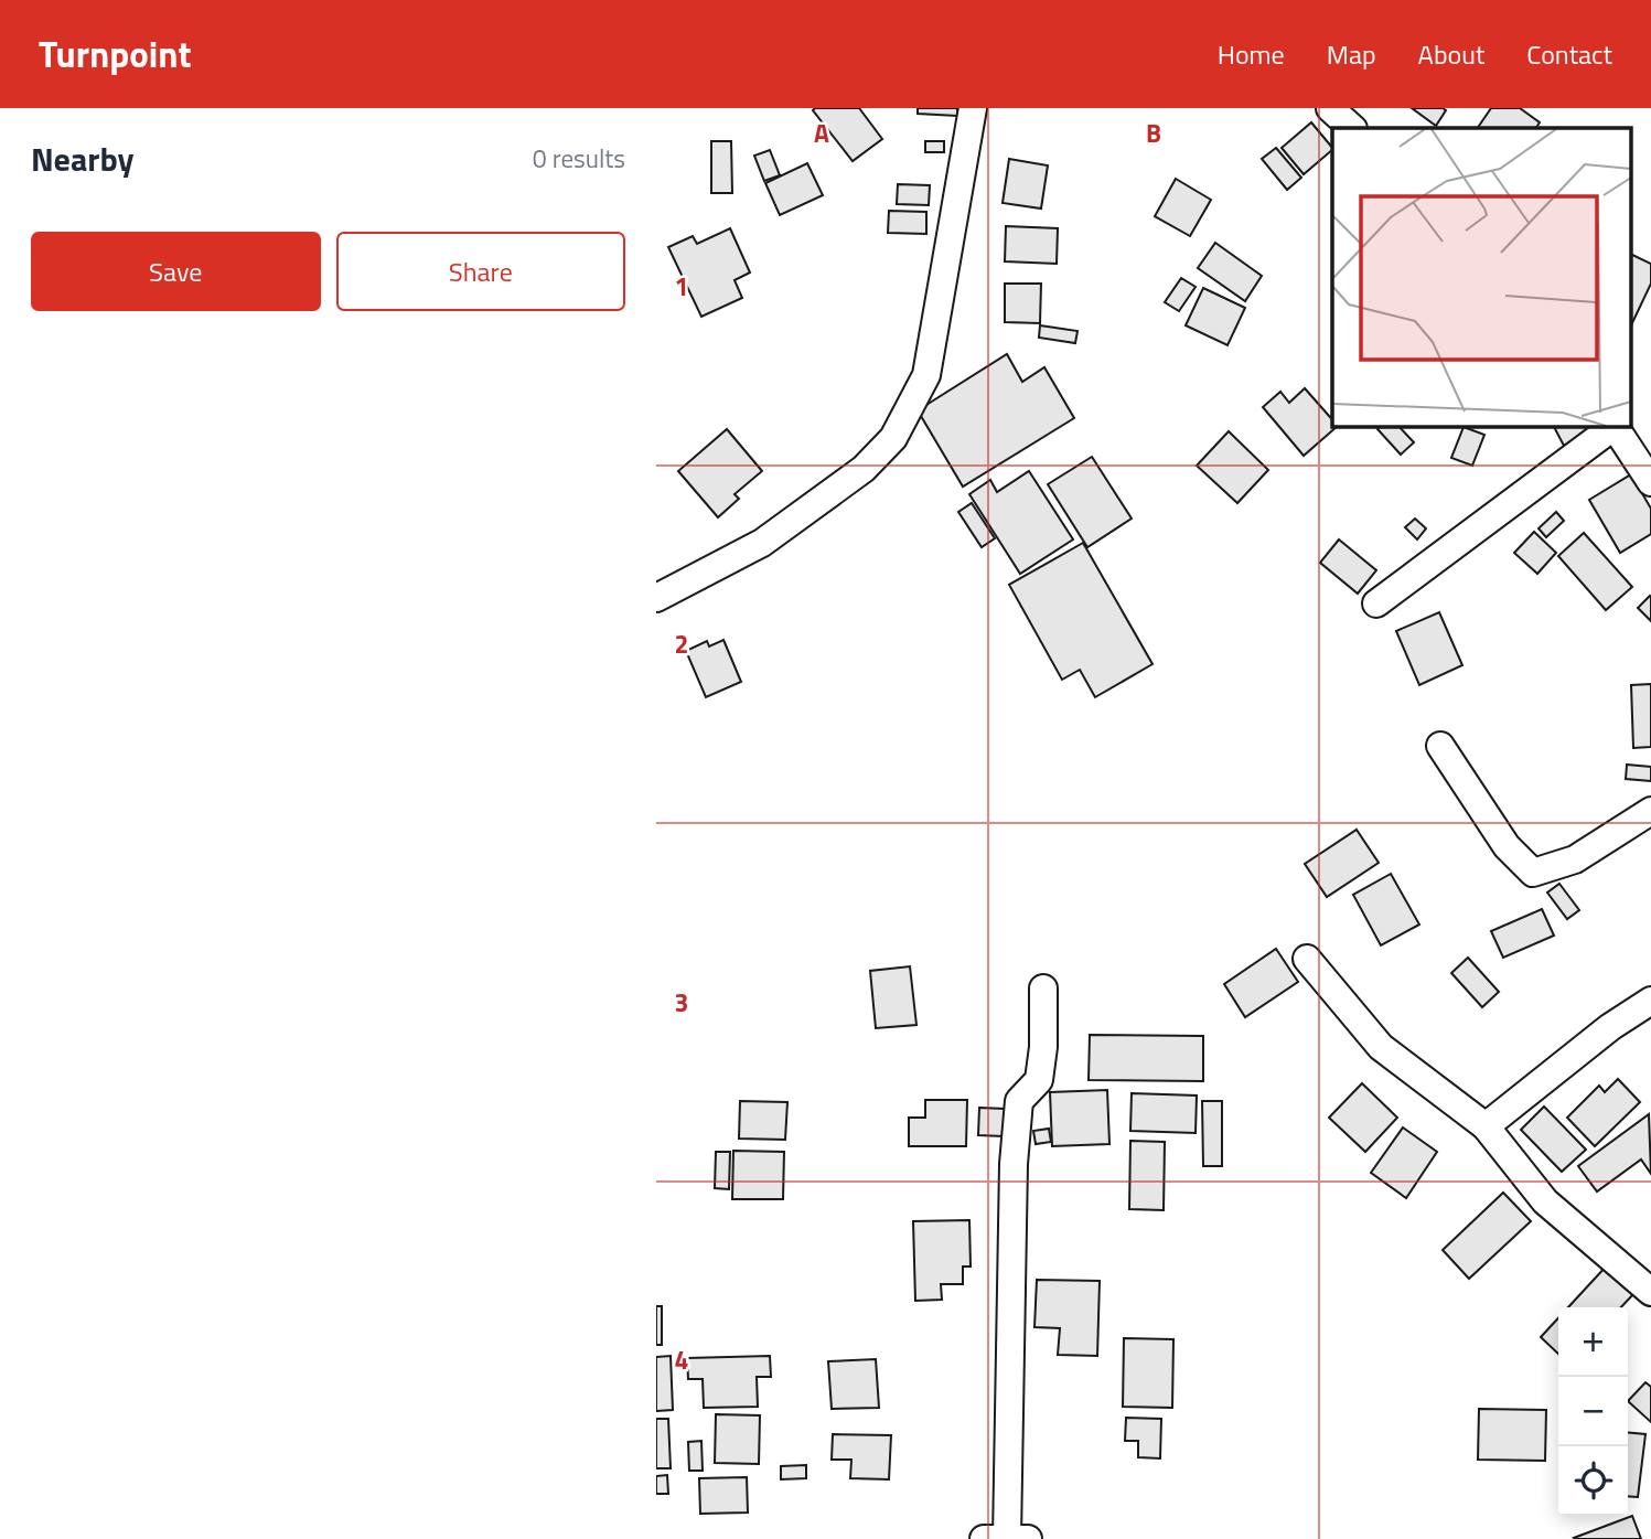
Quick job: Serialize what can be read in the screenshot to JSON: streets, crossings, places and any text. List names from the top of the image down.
{
  "page": {
    "header": "Turnpoint",
    "nav": [
      "Home",
      "Map",
      "About",
      "Contact"
    ],
    "heading": ["Nearby", "0 results"],
    "buttons": ["Save", "Share"],
    "map_buttons": ["+", "−"]
  },
  "grid": {
    "columns": ["A", "B"],
    "rows": [
      "1",
      "2",
      "3",
      "4"
    ]
  }
}
